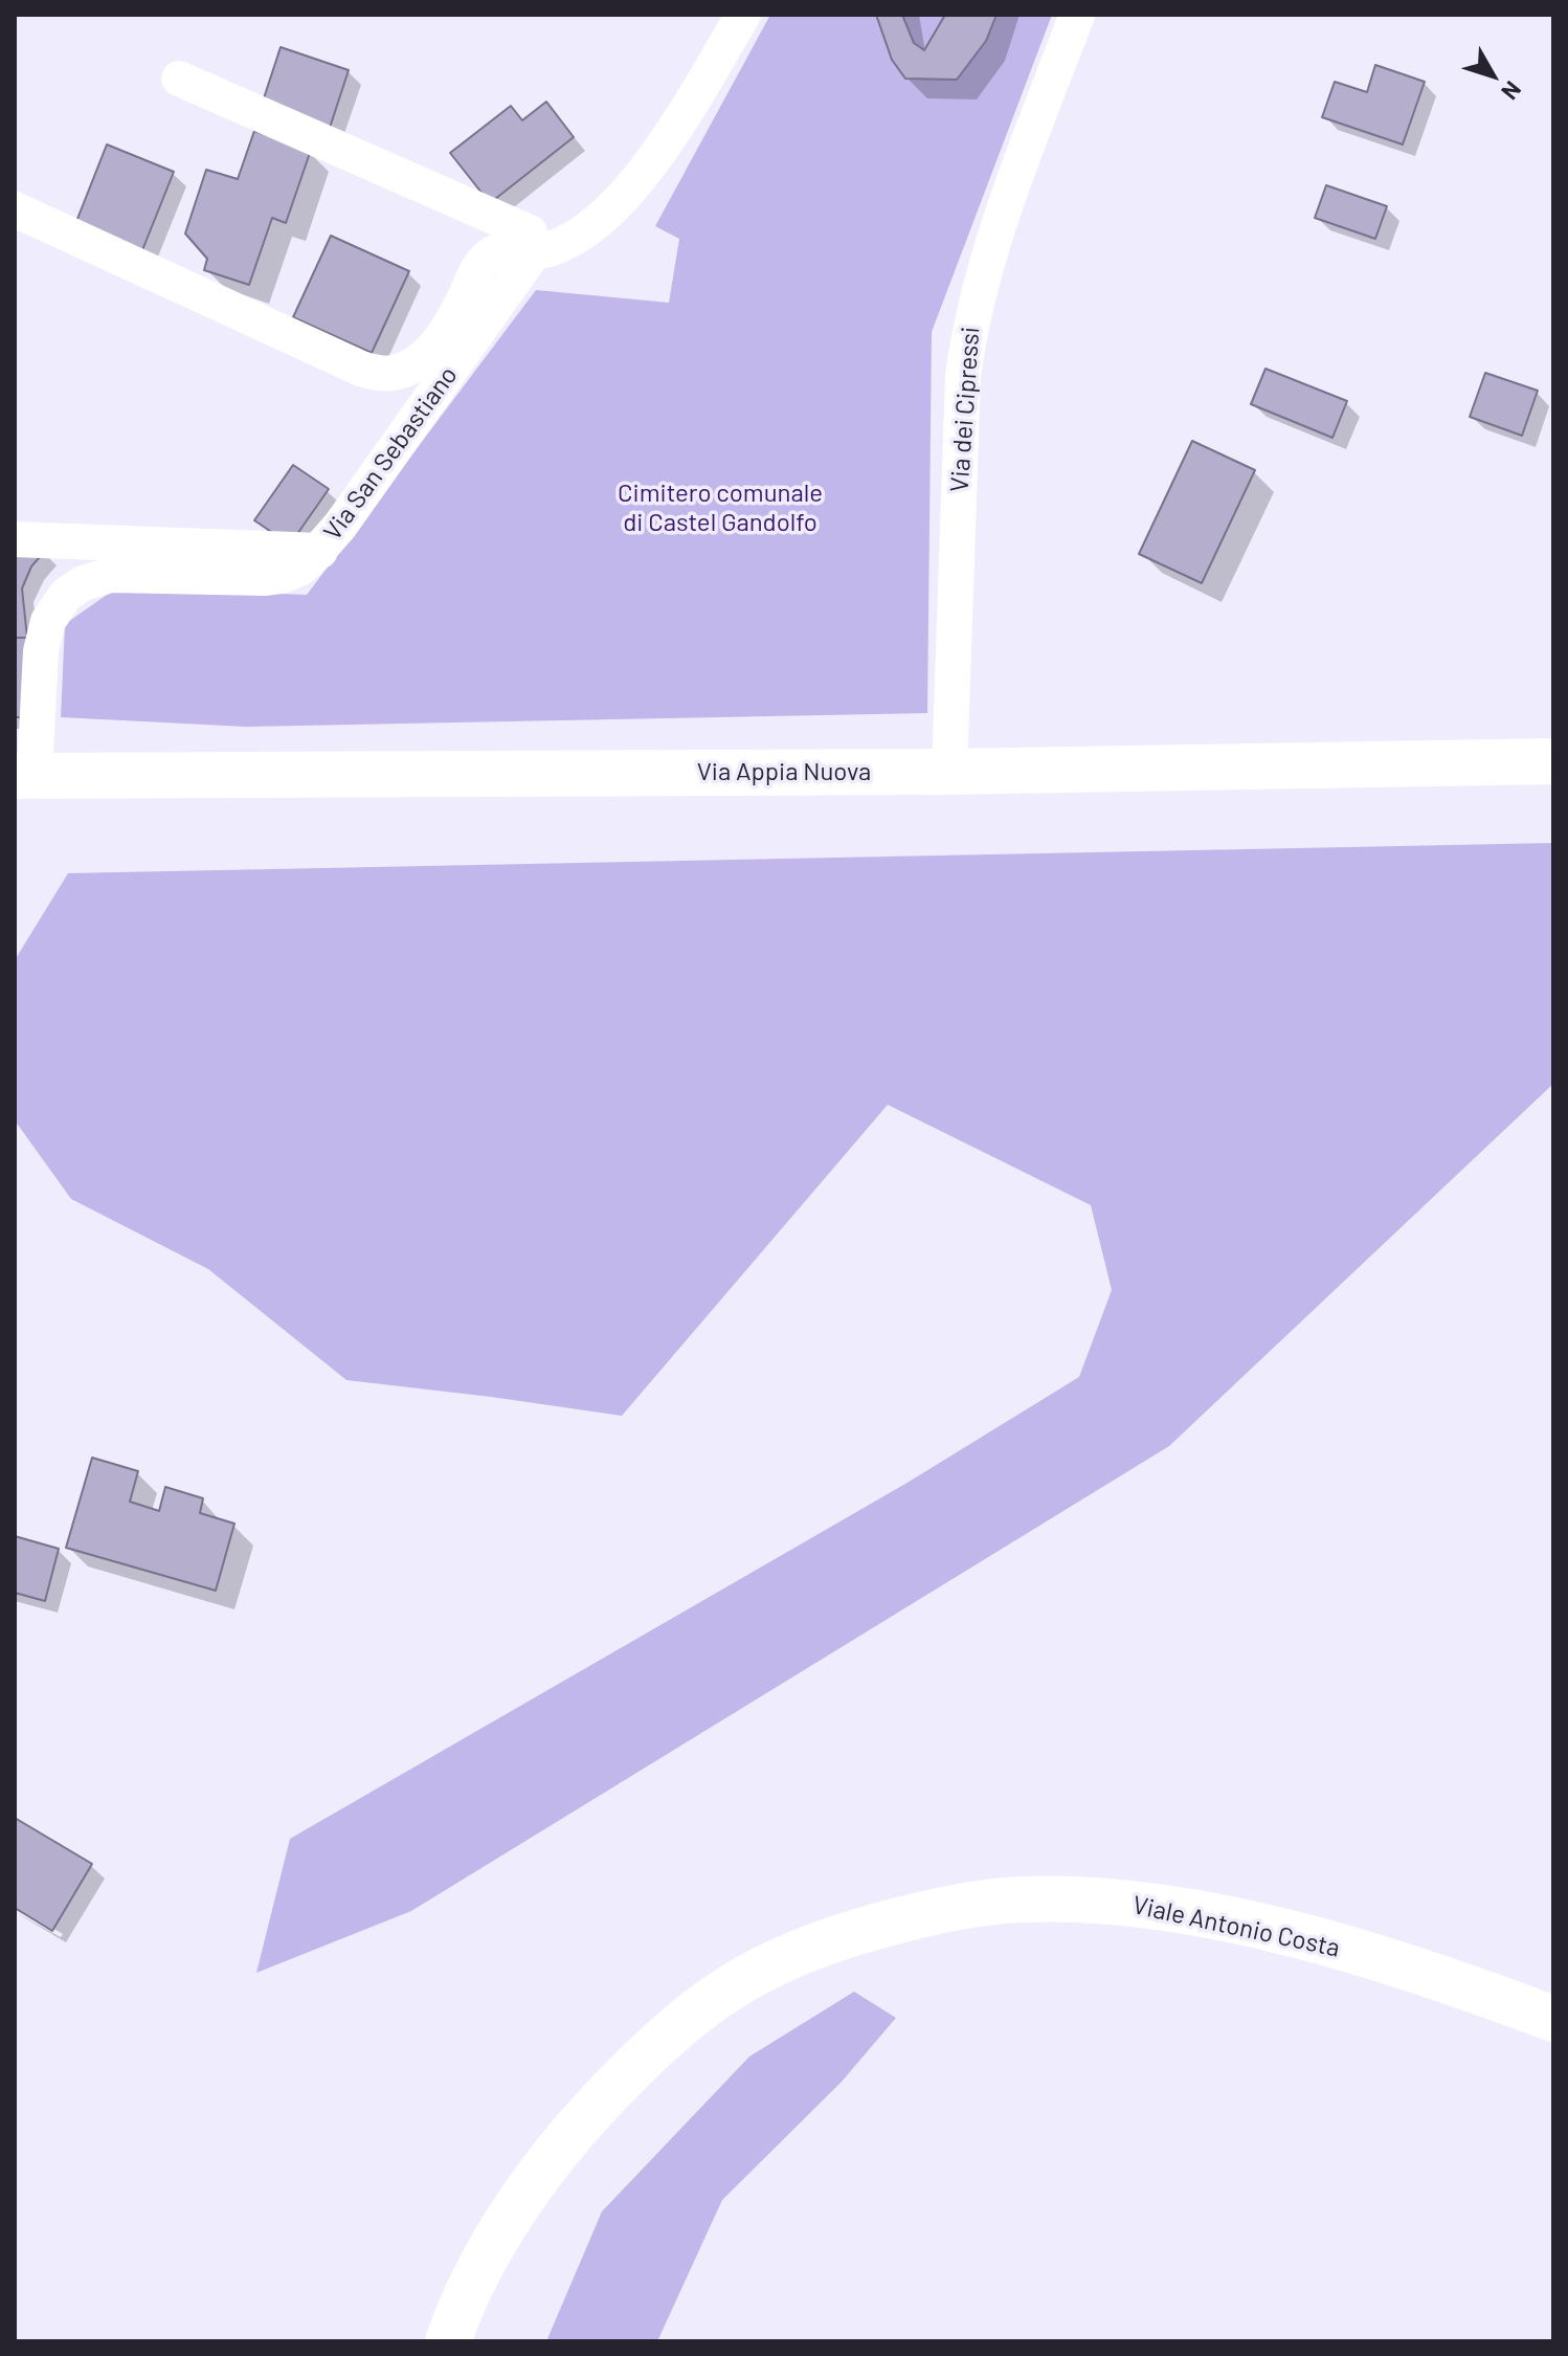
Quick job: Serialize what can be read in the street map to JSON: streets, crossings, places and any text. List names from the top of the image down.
{
  "streets": {
    "main road": ["Via Appia Nuova", "Viale Antonio Costa"],
    "street": ["Via dei Cipressi", "Via San Sebastiano"]
  },
  "crossings": [
    ["Via dei Cipressi", "Via Appia Nuova"],
    ["Via San Sebastiano", "Via Appia Nuova"]
  ],
  "parks": ["Cimitero comunale di Castel Gandolfo"],
  "north": "bottom right"
}
